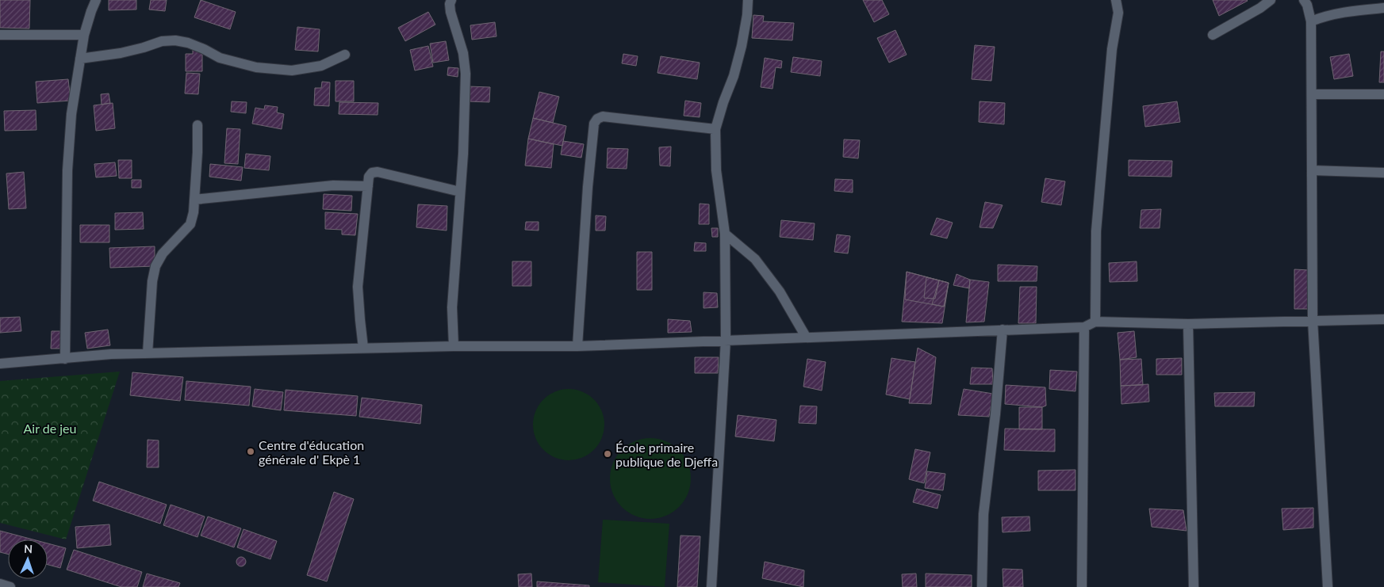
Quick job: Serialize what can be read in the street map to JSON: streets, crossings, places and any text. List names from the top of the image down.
{
  "parks": ["Air de jeu"],
  "places": ["Centre d'éducation générale d' Ekpè 1", "École primaire publique de Djeffa"],
  "north": "top"
}
